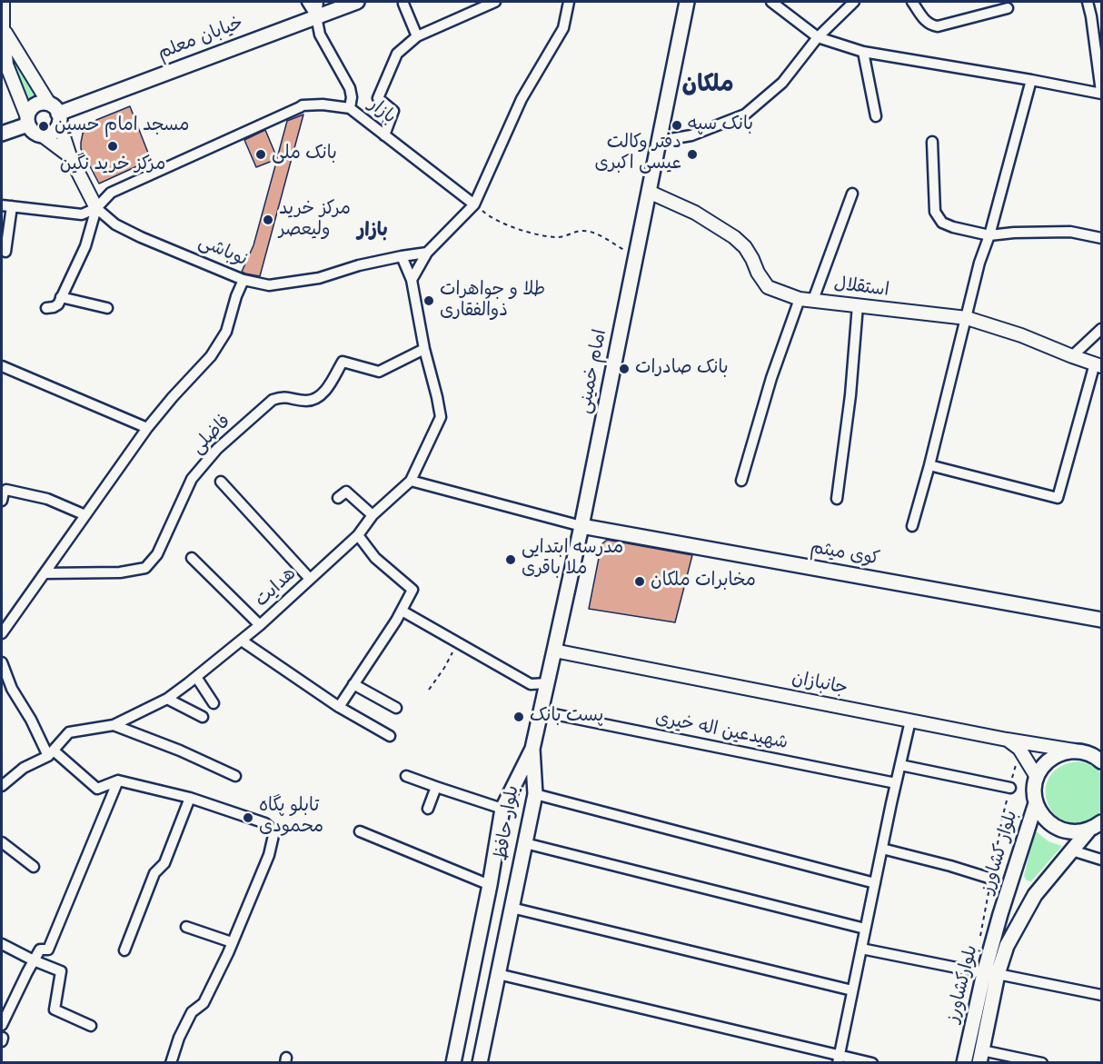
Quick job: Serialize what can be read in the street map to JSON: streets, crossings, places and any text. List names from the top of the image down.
{
  "streets": {
    "main road": [
      "خیابان معلم",
      "امام خمینی",
      "کوی میثم",
      "بلوار حافظ",
      "بلوار کشاورز",
      "بلوارکشاورز"
    ],
    "street": [
      "بازار",
      "نوباشی",
      "استقلال",
      "فاضلی",
      "هدایت",
      "جانبازان",
      "شهیدعین اله خیری"
    ]
  },
  "crossings": [
    ["خیابان معلم", "نوباشی"],
    ["بازار", "نوباشی"],
    ["استقلال", "امام خمینی"],
    ["امام خمینی", "کوی میثم"],
    ["امام خمینی", "جانبازان"],
    ["امام خمینی", "شهیدعین اله خیری"],
    ["امام خمینی", "بلوار حافظ"],
    ["بلوار کشاورز", "بلوارکشاورز"]
  ],
  "districts": ["ملکان", "بازار"],
  "places": [
    "بانک سپه",
    "مسجد امام حسین",
    "مرکز خرید نگین",
    "بانک ملی",
    "دفتر وکالت عیسی اکبری",
    "مرکز خرید ولیعصر",
    "طلا و جواهرات ذوالفقاری",
    "بانک صادرات",
    "مدرسه ابتدایی ملا باقری",
    "مخابرات ملکان",
    "پست بانک",
    "تابلو پگاه محمودی"
  ]
}
